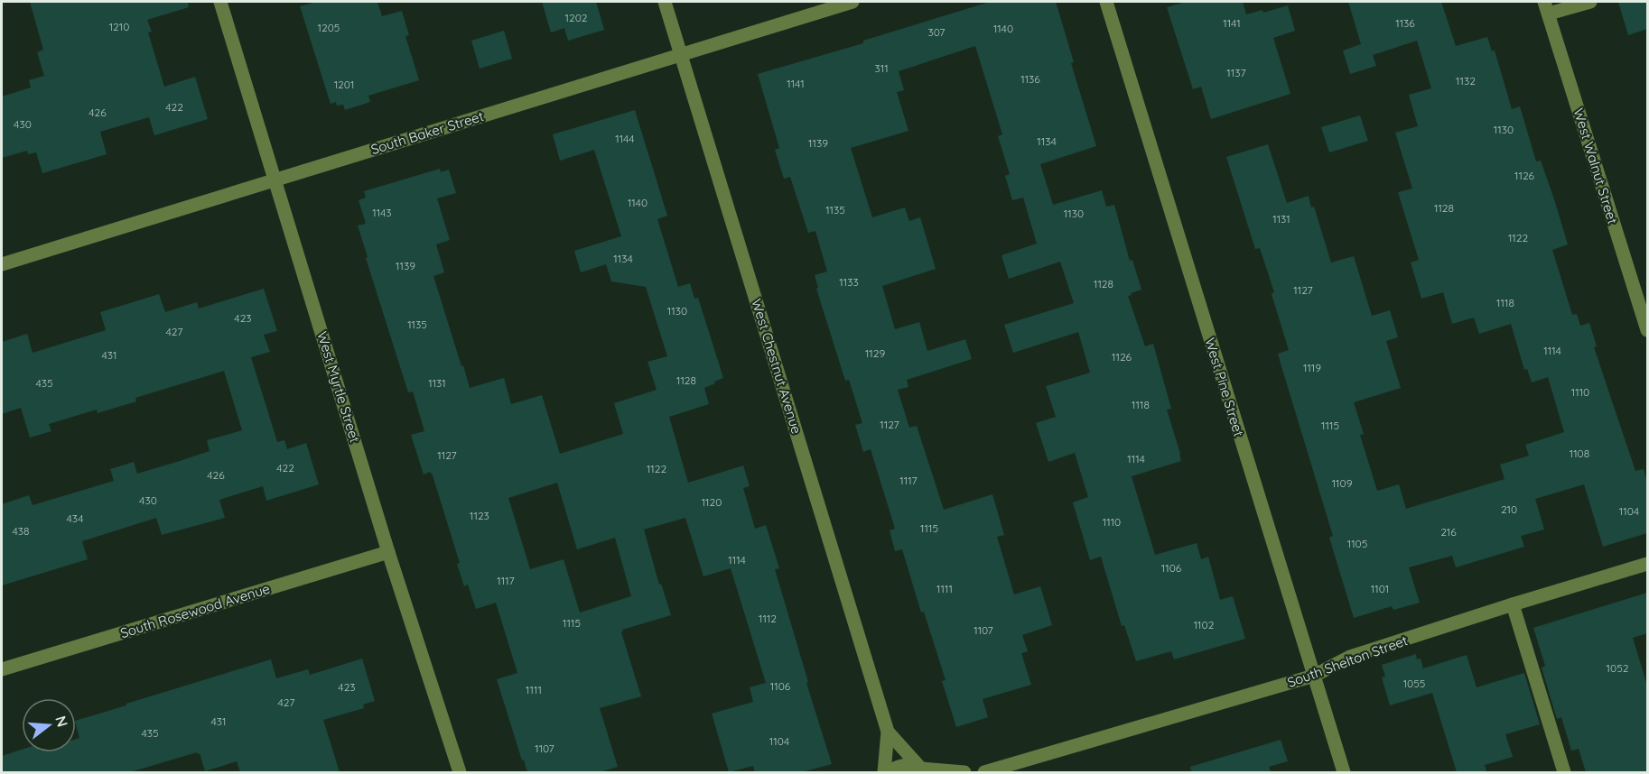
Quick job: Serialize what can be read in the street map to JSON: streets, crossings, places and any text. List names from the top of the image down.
{
  "streets": {
    "street": [
      "South Baker Street",
      "West Walnut Street",
      "West Chestnut Avenue",
      "West Myrtle Street",
      "West Pine Street",
      "South Rosewood Avenue",
      "South Shelton Street"
    ]
  },
  "crossings": [
    ["South Baker Street", "West Chestnut Avenue"],
    ["South Baker Street", "West Myrtle Street"],
    ["West Myrtle Street", "South Rosewood Avenue"],
    ["West Pine Street", "South Shelton Street"]
  ],
  "house_numbers": [
    "1202",
    "1141",
    "1136",
    "1210",
    "1205",
    "1140",
    "307",
    "311",
    "1137",
    "1136",
    "1132",
    "1141",
    "1201",
    "422",
    "426",
    "430",
    "1130",
    "1144",
    "1134",
    "1139",
    "1126",
    "1140",
    "1128",
    "1135",
    "1143",
    "1130",
    "1131",
    "1122",
    "1134",
    "1139",
    "1133",
    "1128",
    "1127",
    "1118",
    "1130",
    "423",
    "1135",
    "427",
    "1114",
    "1129",
    "431",
    "1126",
    "1119",
    "1128",
    "435",
    "1131",
    "1110",
    "1118",
    "1127",
    "1115",
    "1108",
    "1127",
    "1114",
    "422",
    "1122",
    "426",
    "1117",
    "1109",
    "430",
    "1120",
    "210",
    "1104",
    "1123",
    "434",
    "1110",
    "1115",
    "438",
    "216",
    "1105",
    "1114",
    "1106",
    "1117",
    "1111",
    "1101",
    "1112",
    "1115",
    "1102",
    "1107",
    "1052",
    "1055",
    "1106",
    "423",
    "1111",
    "427",
    "431",
    "435",
    "1104",
    "1107"
  ],
  "north": "right"
}
